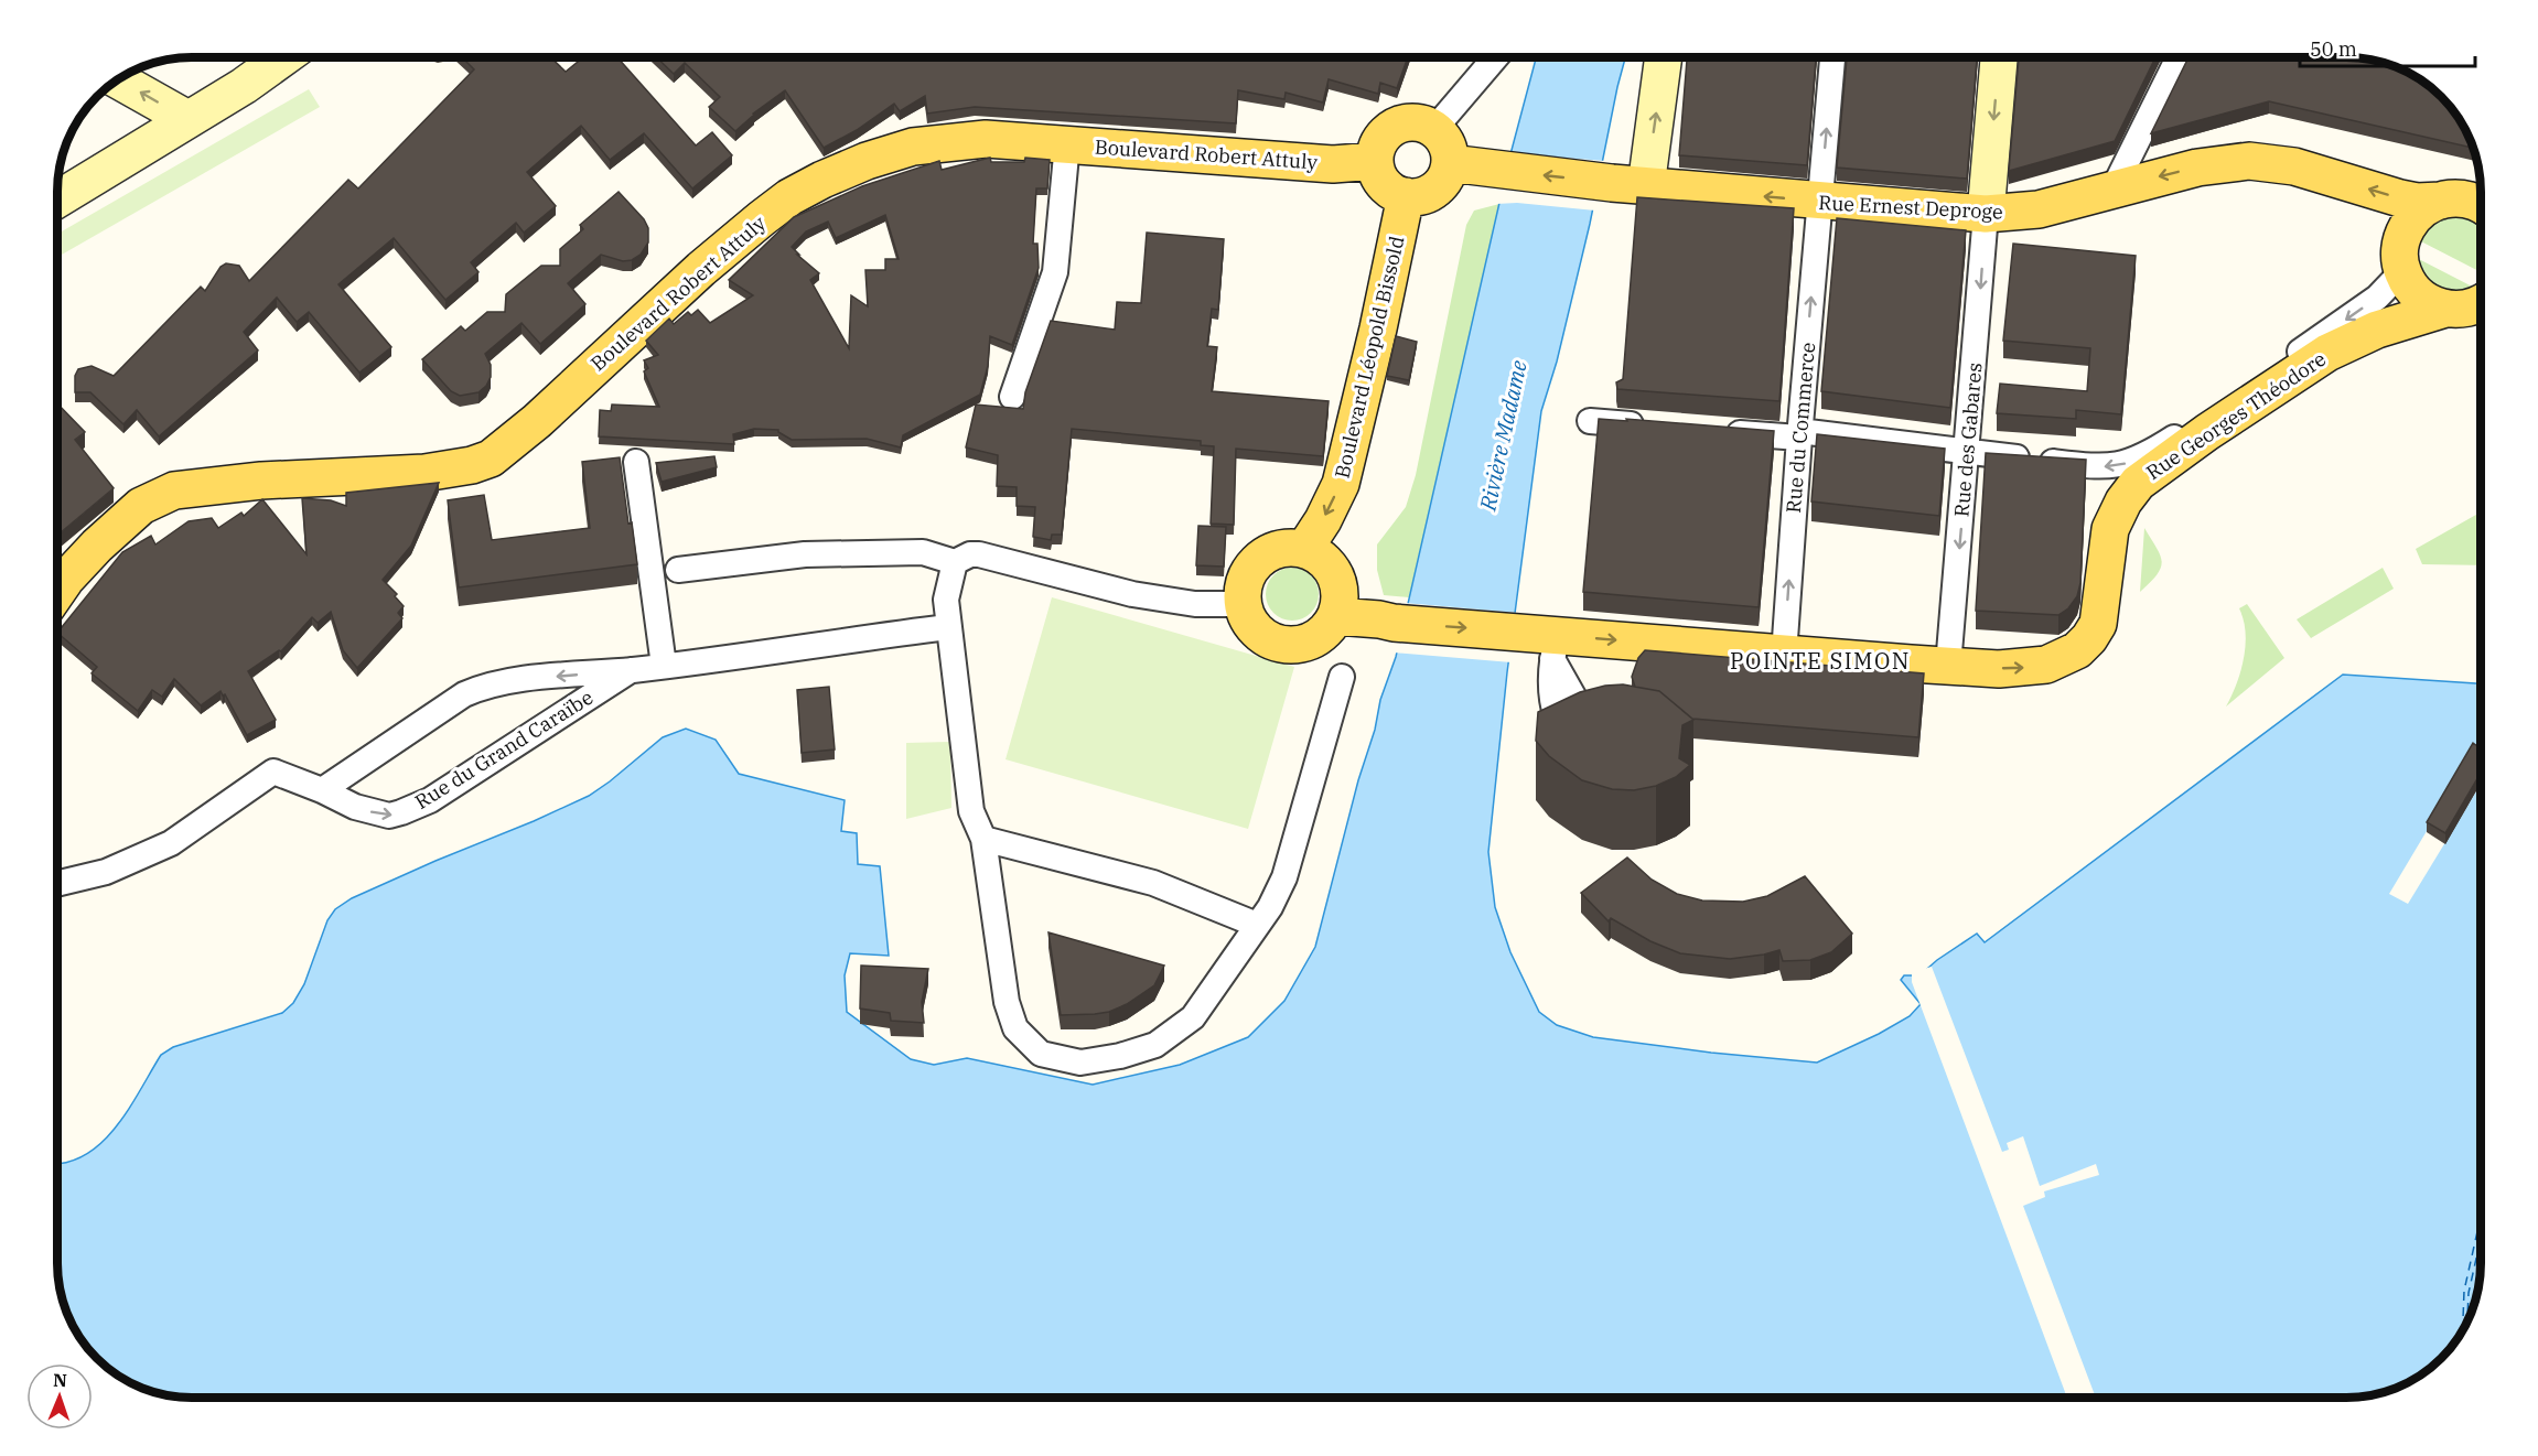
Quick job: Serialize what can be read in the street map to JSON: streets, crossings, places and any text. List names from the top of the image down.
{
  "streets": {
    "main road": [
      "Boulevard Robert Attuly",
      "Rue Ernest Deproge",
      "Boulevard Léopold Bissold",
      "Rue Georges Théodore"
    ],
    "street": ["Rue du Commerce", "Rue des Gabares", "Rue du Grand Caraïbe"]
  },
  "crossings": [
    ["Boulevard Robert Attuly", "Rue Ernest Deproge"],
    ["Boulevard Robert Attuly", "Boulevard Léopold Bissold"],
    ["Rue Ernest Deproge", "Boulevard Léopold Bissold"],
    ["Rue Ernest Deproge", "Rue du Commerce"],
    ["Rue Ernest Deproge", "Rue des Gabares"],
    ["Boulevard Léopold Bissold", "Rue Georges Théodore"],
    ["Rue Georges Théodore", "Rue du Commerce"],
    ["Rue Georges Théodore", "Rue des Gabares"]
  ],
  "one_way": [
    "Rue Ernest Deproge",
    "Boulevard Léopold Bissold",
    "Rue Georges Théodore",
    "Rue du Commerce",
    "Rue des Gabares"
  ],
  "districts": ["POINTE SIMON"],
  "water": ["Rivière Madame"],
  "scale_bar": "50 m",
  "north": "top"
}
